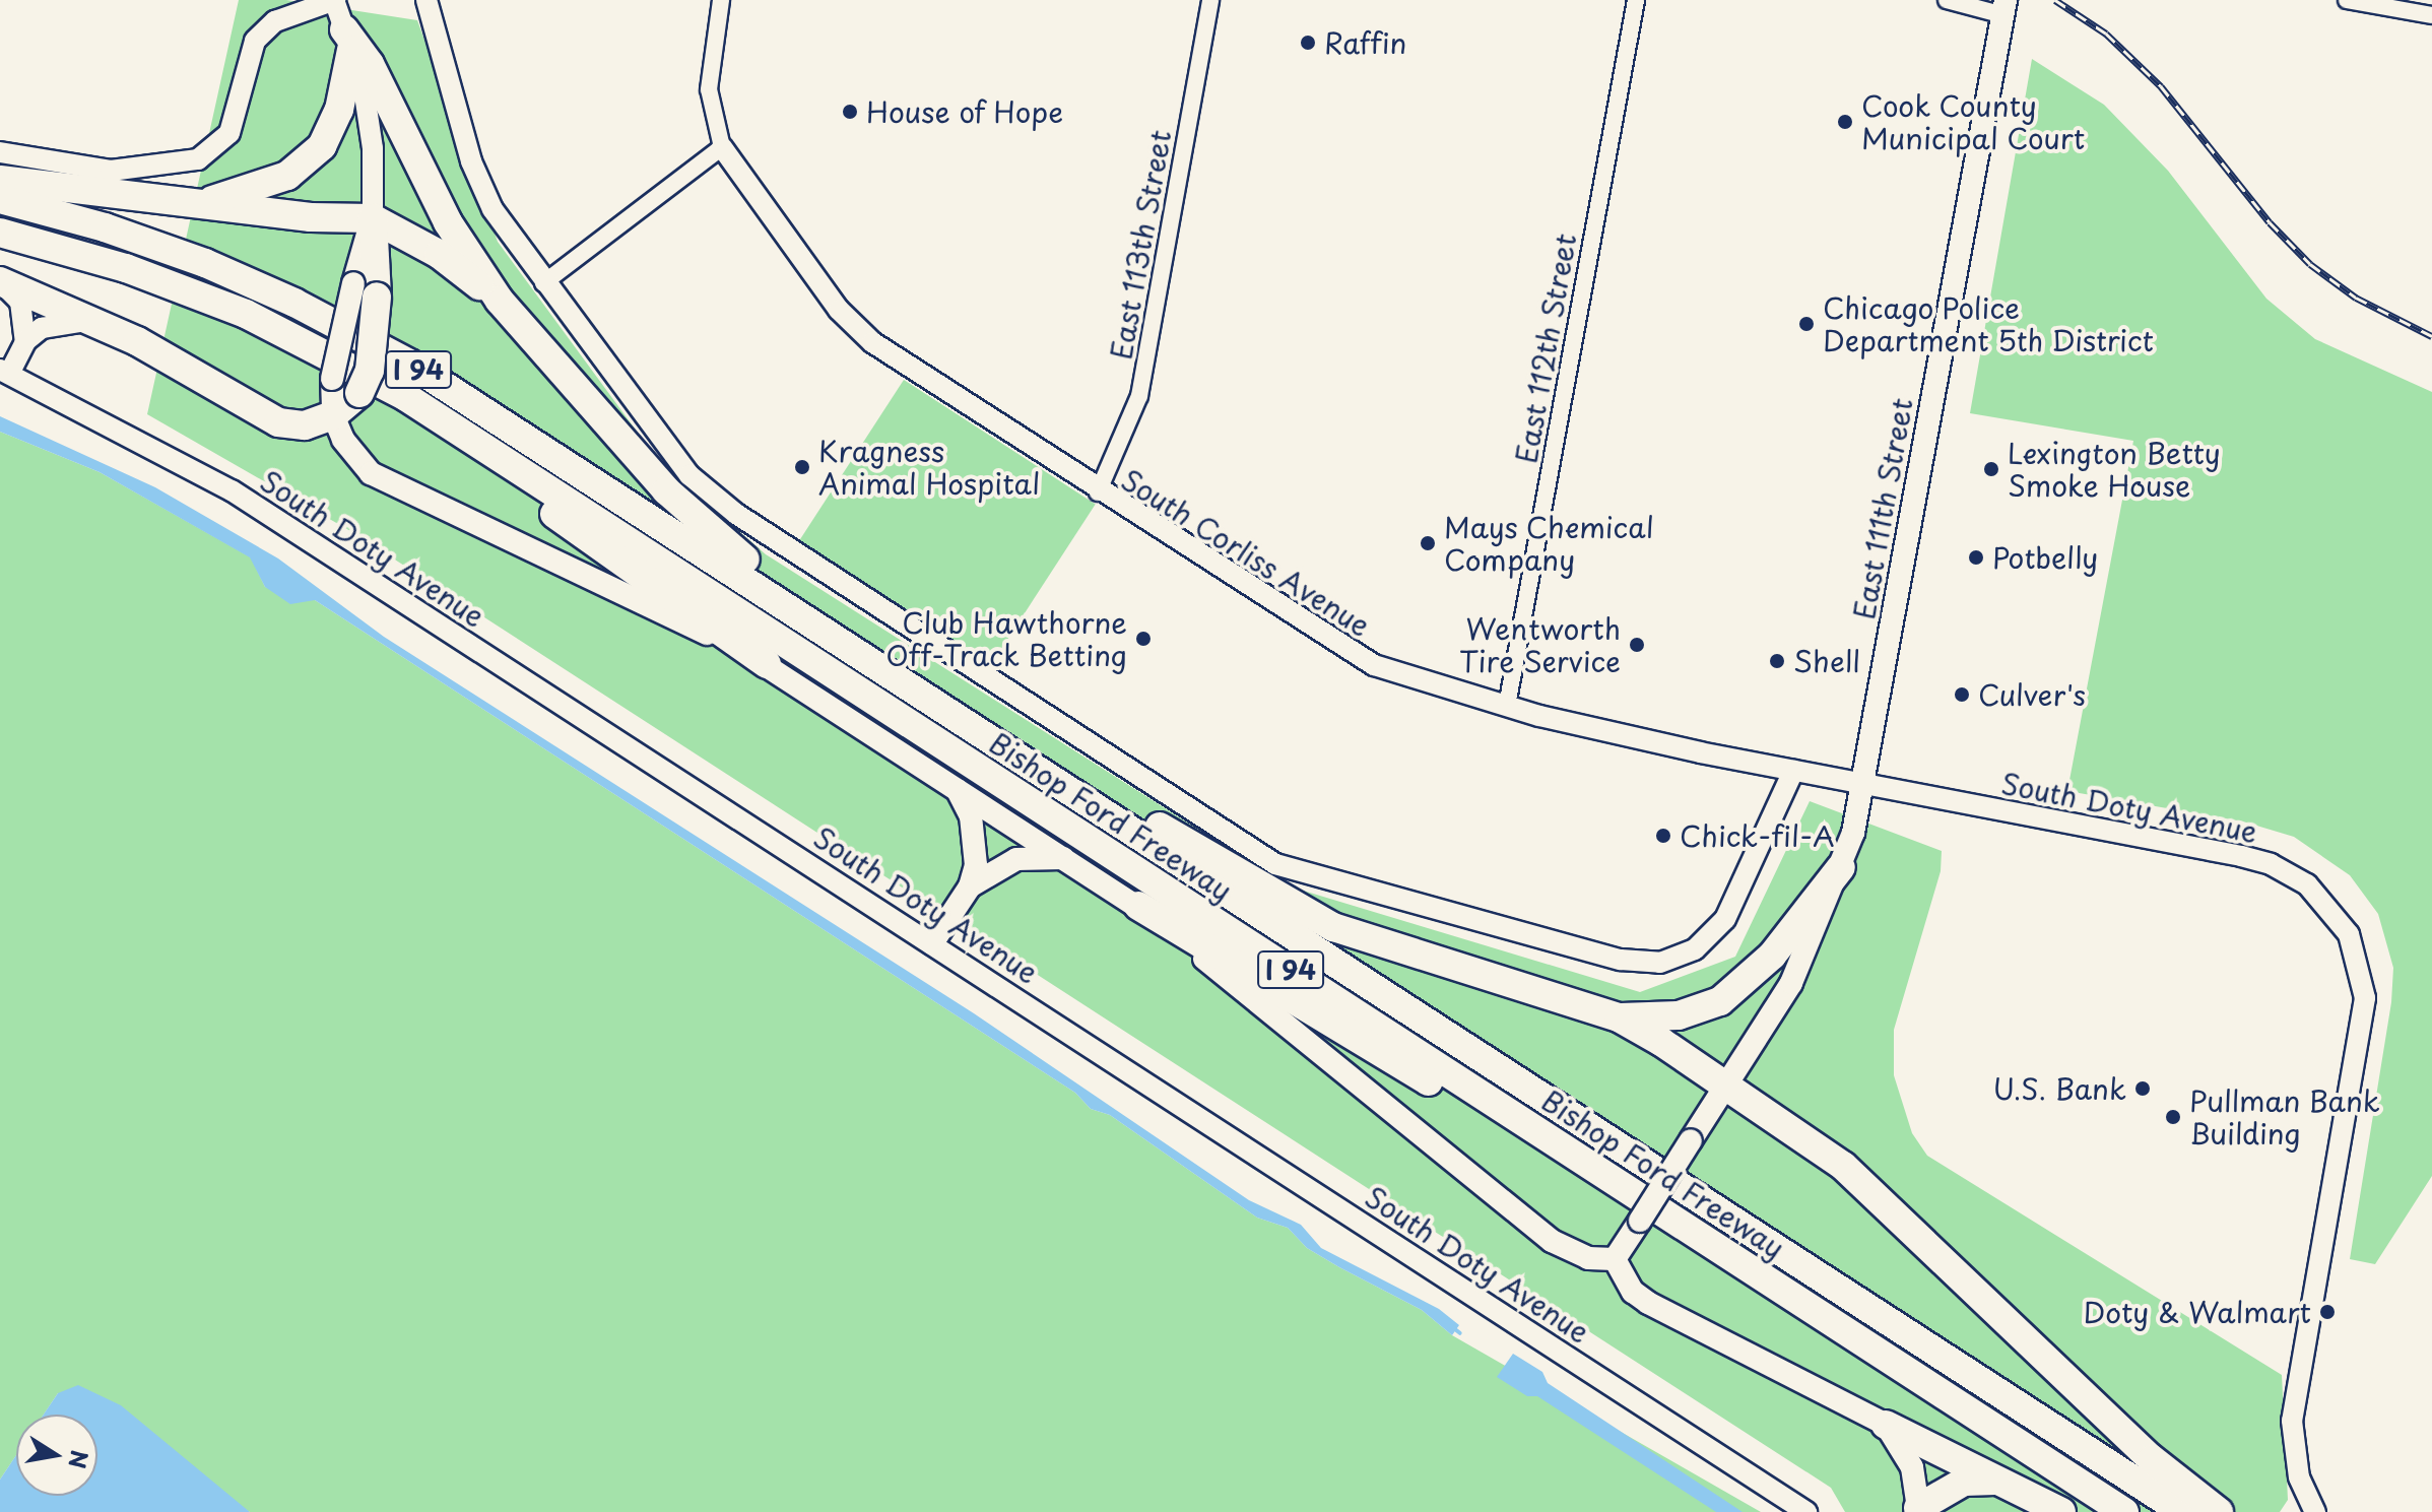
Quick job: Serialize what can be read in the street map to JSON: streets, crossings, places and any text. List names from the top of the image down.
{
  "streets": {
    "highway": ["I 94", "Bishop Ford Freeway"],
    "main road": ["East 111th Street"],
    "street": [
      "East 113th Street",
      "East 112th Street",
      "South Doty Avenue",
      "South Corliss Avenue"
    ]
  },
  "crossings": [
    ["East 113th Street", "South Corliss Avenue"],
    ["East 112th Street", "South Corliss Avenue"],
    ["East 111th Street", "South Doty Avenue"],
    ["East 111th Street", "South Corliss Avenue"],
    ["South Doty Avenue", "South Corliss Avenue"]
  ],
  "places": [
    "Raffin",
    "House of Hope",
    "Cook County Municipal Court",
    "Chicago Police Department 5th District",
    "Kragness Animal Hospital",
    "Lexington Betty Smoke House",
    "Mays Chemical Company",
    "Potbelly",
    "Club Hawthorne Off-Track Betting",
    "Wentworth Tire Service",
    "Shell",
    "Culver's",
    "Chick-fil-A",
    "U.S. Bank",
    "Pullman Bank Building",
    "Doty & Walmart"
  ],
  "north": "right"
}
